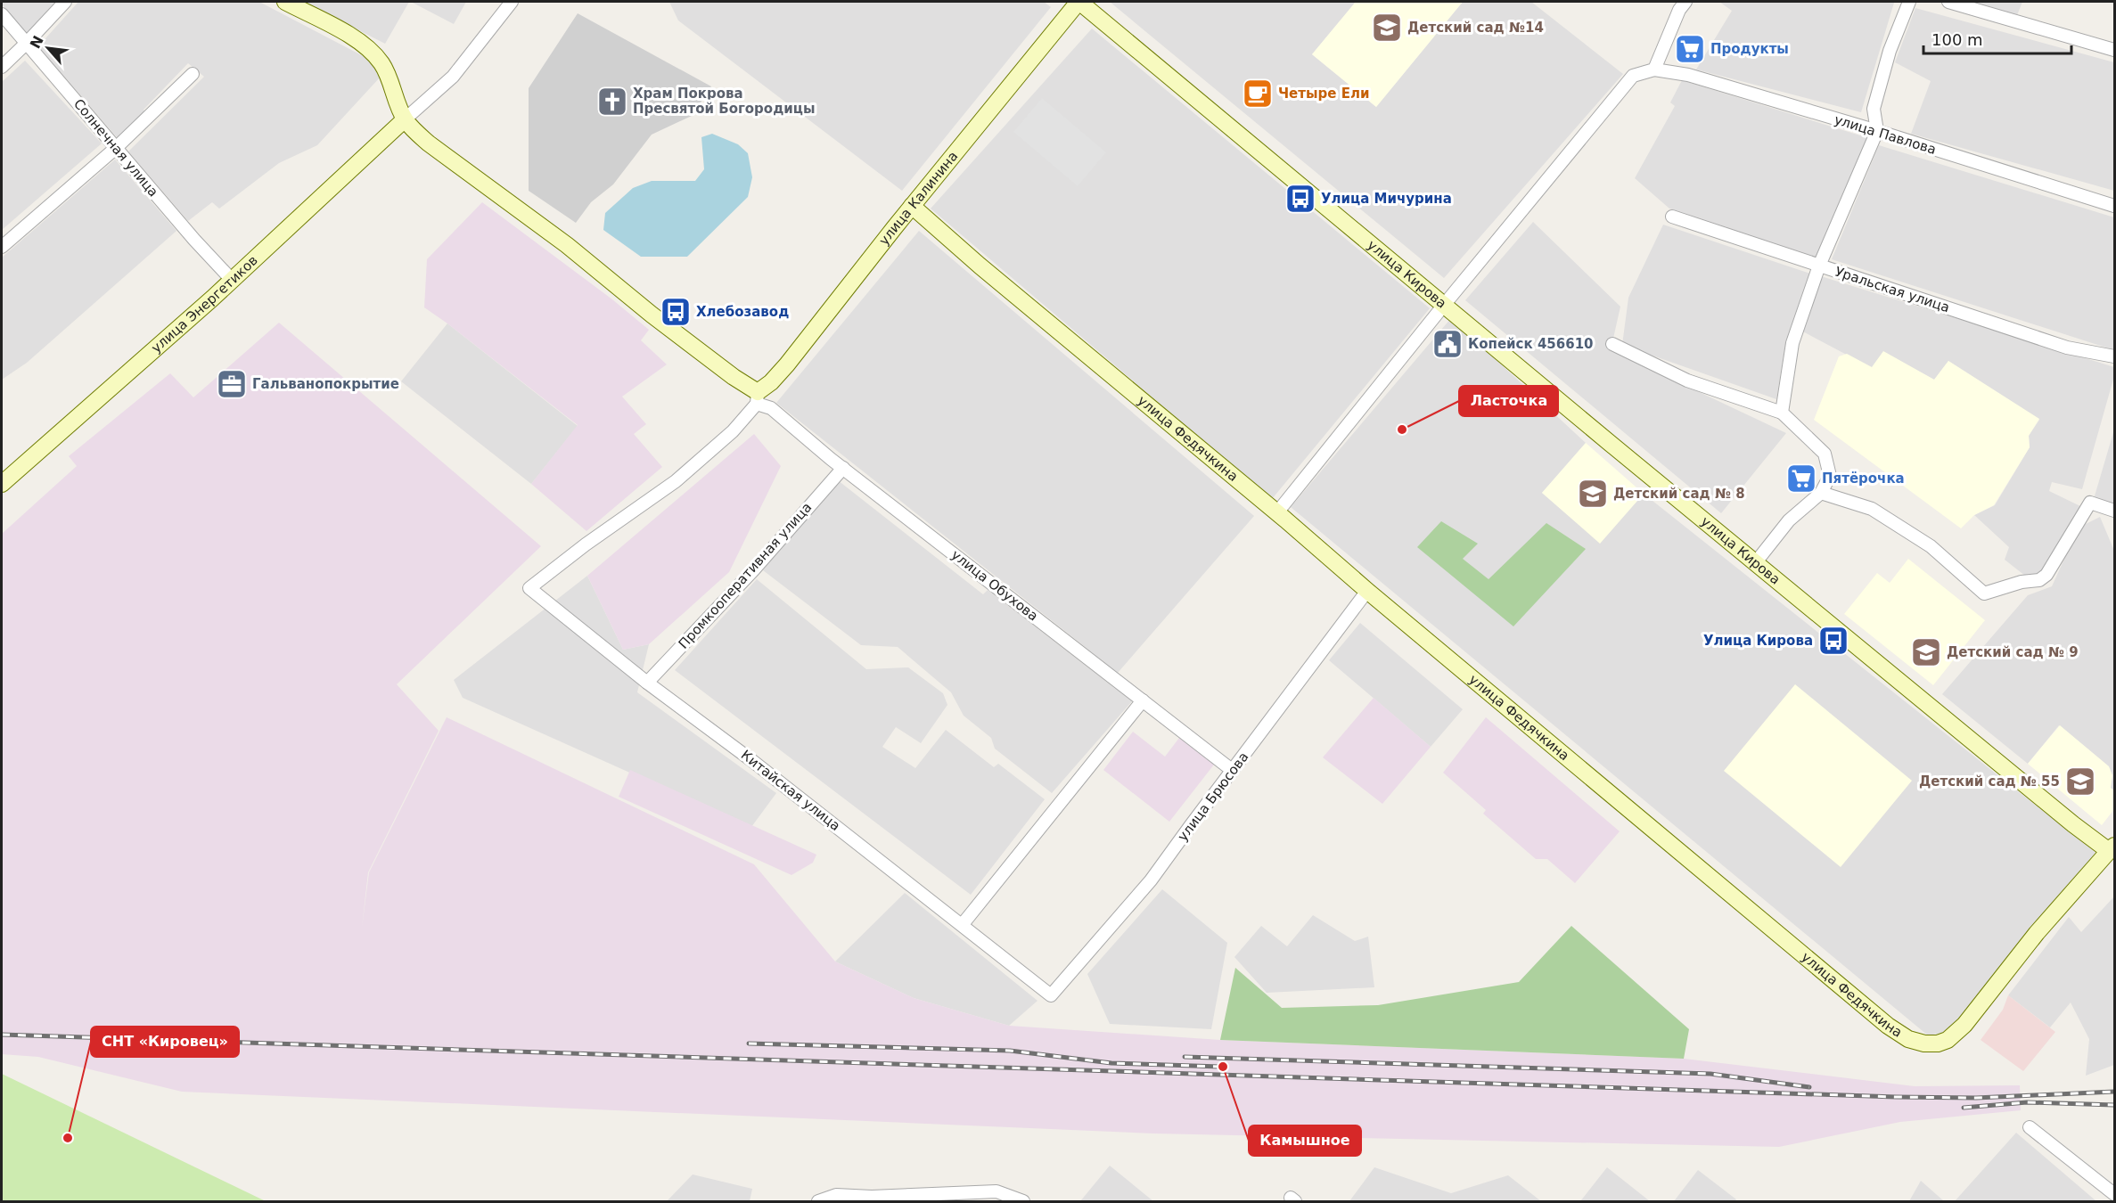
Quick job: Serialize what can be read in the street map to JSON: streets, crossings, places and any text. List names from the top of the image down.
{
  "streets": {
    "street": [
      "улица Павлова",
      "Солнечная улица",
      "улица Калинина",
      "улица Кирова",
      "Уральская улица",
      "улица Энергетиков",
      "улица Федячкина",
      "Промкооперативная улица",
      "улица Обухова",
      "Китайская улица",
      "улица Брюсова"
    ]
  },
  "crossings": [
    ["Солнечная улица", "улица Энергетиков"],
    ["улица Калинина", "улица Кирова"],
    ["улица Калинина", "улица Федячкина"],
    ["улица Калинина", "улица Обухова"],
    ["улица Калинина", "Китайская улица"],
    ["улица Кирова", "улица Федячкина"],
    ["улица Федячкина", "улица Брюсова"],
    ["Промкооперативная улица", "улица Обухова"],
    ["Промкооперативная улица", "Китайская улица"],
    ["улица Обухова", "Китайская улица"],
    ["улица Обухова", "улица Брюсова"],
    ["Китайская улица", "улица Брюсова"]
  ],
  "places": {
    "school or university": [
      "Детский сад №14",
      "Детский сад № 8",
      "Детский сад № 9",
      "Детский сад № 55"
    ],
    "supermarket": ["Продукты", "Пятёрочка"],
    "cafe": ["Четыре Ели"],
    "church": ["Храм Покрова Пресвятой Богородицы"],
    "bus stop": ["Улица Мичурина", "Хлебозавод", "Улица Кирова"],
    "public building": ["Копейск 456610"],
    "office": ["Гальванопокрытие"],
    "other": ["Ласточка", "Камышное", "СНТ «Кировец»"]
  },
  "scale_bar": "100 m",
  "north": "top left"
}
